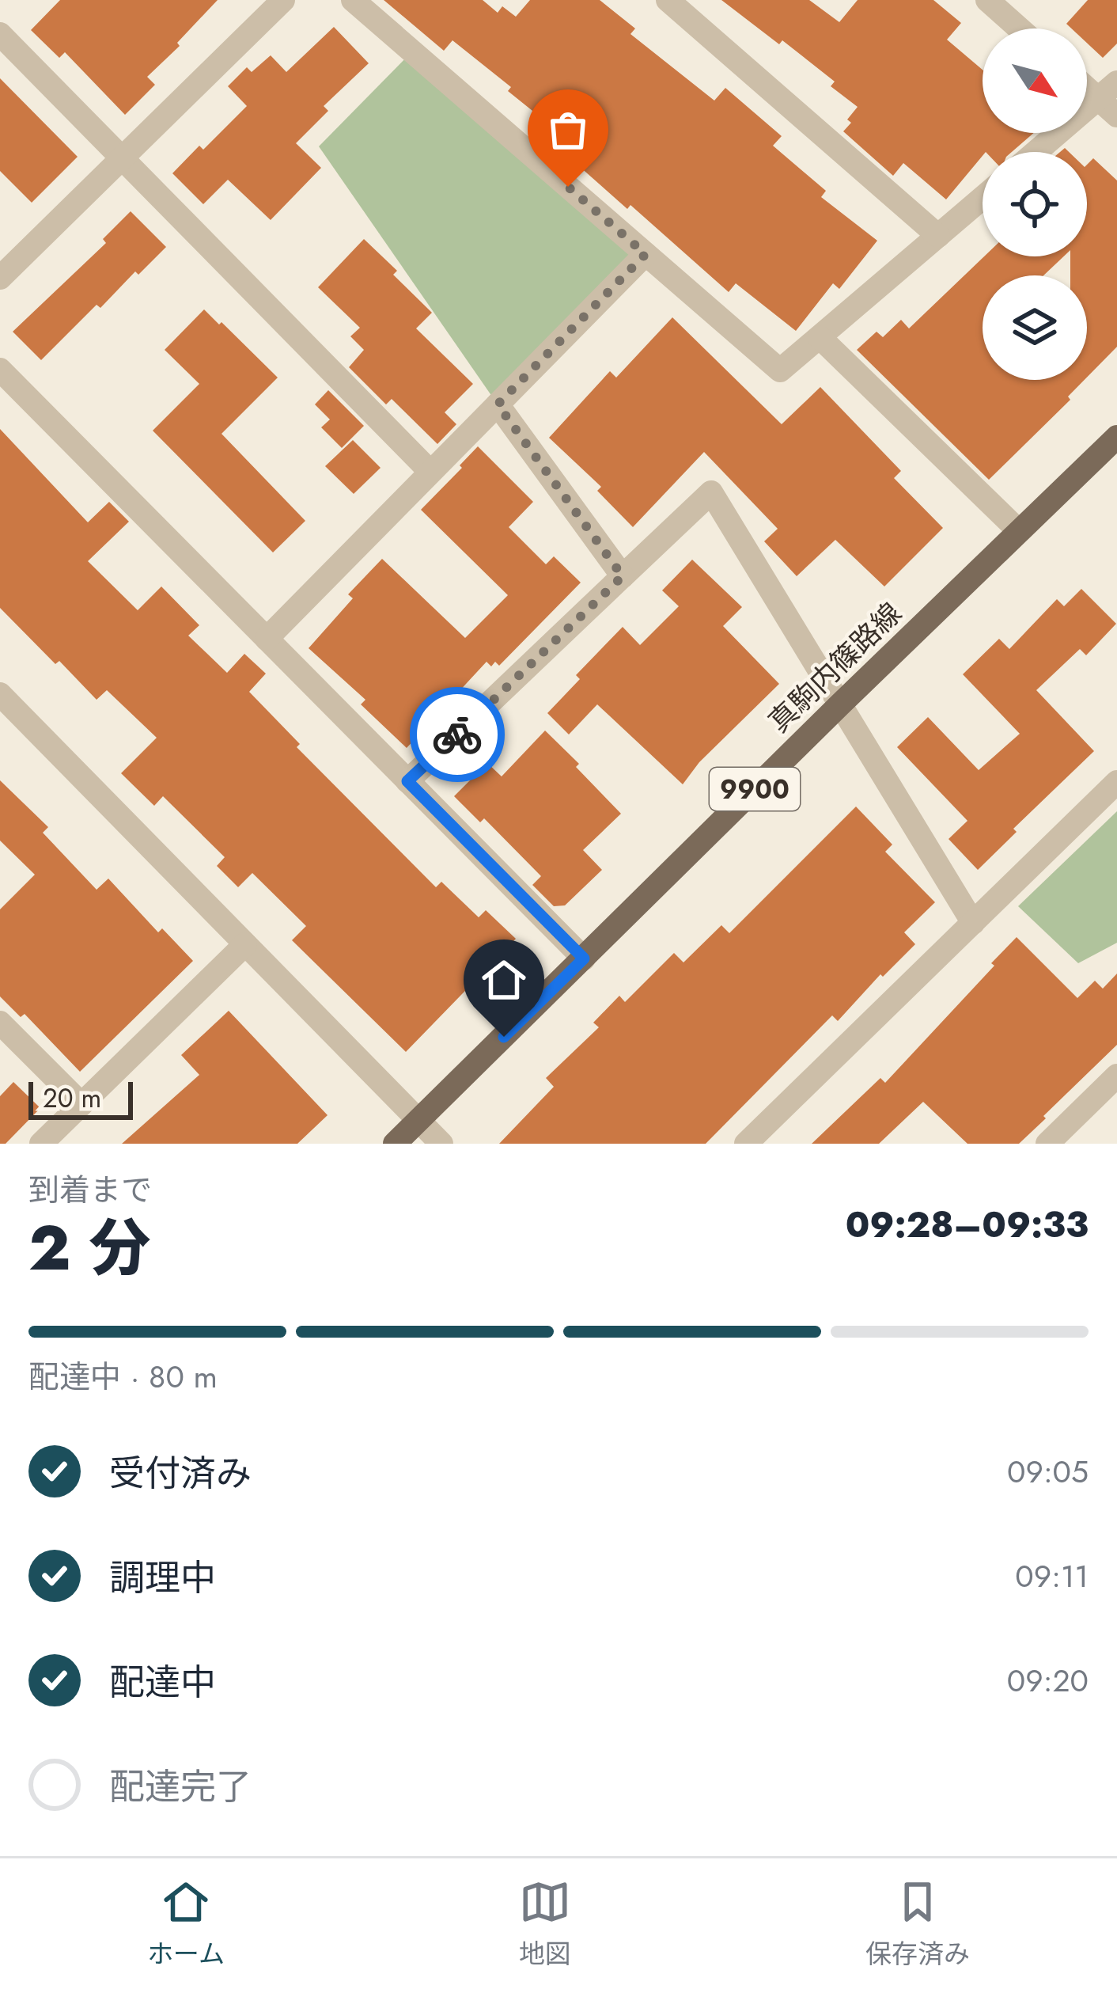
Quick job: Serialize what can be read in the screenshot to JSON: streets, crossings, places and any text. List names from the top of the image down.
{
  "streets": {
    "main road": ["真駒内篠路線", "9900"]
  },
  "scale_bar": "20 m",
  "north": "bottom right",
  "page": {
    "scale": "20 m",
    "heading": ["2 分", "到着まで", "09:28–09:33"],
    "bar": "配達中 · 80 m",
    "list": [
      ["受付済み", "09:05"],
      ["調理中", "09:11"],
      ["配達中", "09:20"],
      "配達完了"
    ],
    "tabs": ["ホーム", "地図", "保存済み"]
  }
}
